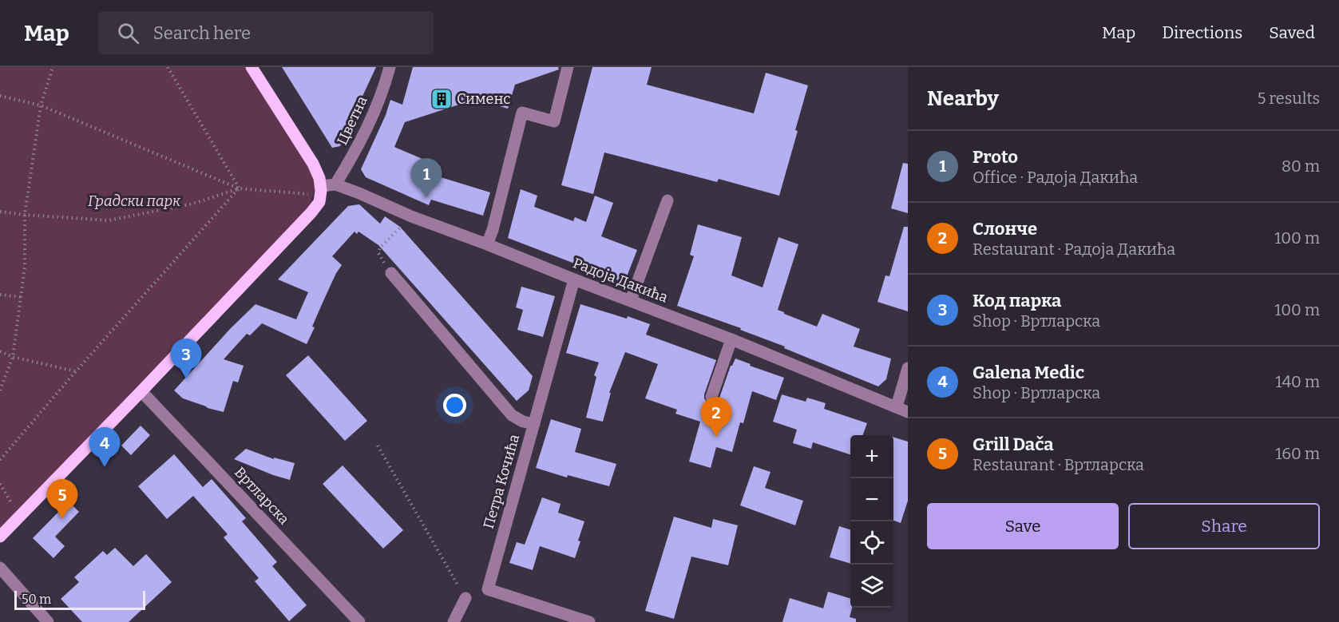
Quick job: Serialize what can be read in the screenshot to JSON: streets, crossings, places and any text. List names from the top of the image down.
{
  "streets": {
    "street": [
      "Цветна",
      "Радоја Дакића",
      "Петра Кочића",
      "Вртларска"
    ]
  },
  "crossings": [
    ["Цветна", "Радоја Дакића"],
    ["Радоја Дакића", "Петра Кочића"]
  ],
  "parks": ["Градски парк"],
  "places": {
    "building": ["Сименс"]
  },
  "scale_bar": "50 m",
  "page": {
    "header": "Map",
    "search": "Search here",
    "nav": ["Map", "Directions", "Saved"],
    "heading": ["Nearby", "5 results"],
    "list": [
      {
        "mark": "1",
        "name": "Proto",
        "note": "Office · Радоја Дакића",
        "value": "80 m"
      },
      {
        "mark": "2",
        "name": "Слонче",
        "note": "Restaurant · Радоја Дакића",
        "value": "100 m"
      },
      {
        "mark": "3",
        "name": "Код парка",
        "note": "Shop · Вртларска",
        "value": "100 m"
      },
      {
        "mark": "4",
        "name": "Galena Medic",
        "note": "Shop · Вртларска",
        "value": "140 m"
      },
      {
        "mark": "5",
        "name": "Grill Dača",
        "note": "Restaurant · Вртларска",
        "value": "160 m"
      }
    ],
    "pins": [
      "1",
      "3",
      "2",
      "4",
      "5"
    ],
    "map_buttons": ["+", "−"],
    "buttons": ["Save", "Share"],
    "scale": "50 m"
  }
}
